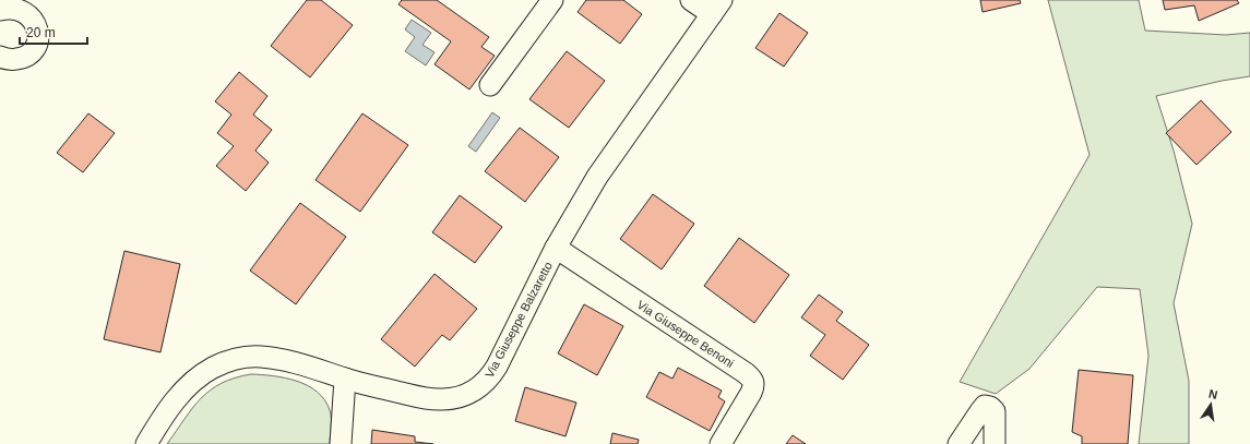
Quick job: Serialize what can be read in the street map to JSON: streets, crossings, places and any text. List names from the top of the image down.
{
  "streets": {
    "street": ["Via Giuseppe Balzaretto", "Via Giuseppe Benoni"]
  },
  "crossings": [
    ["Via Giuseppe Balzaretto", "Via Giuseppe Benoni"]
  ],
  "scale_bar": "20 m",
  "north": "top"
}
